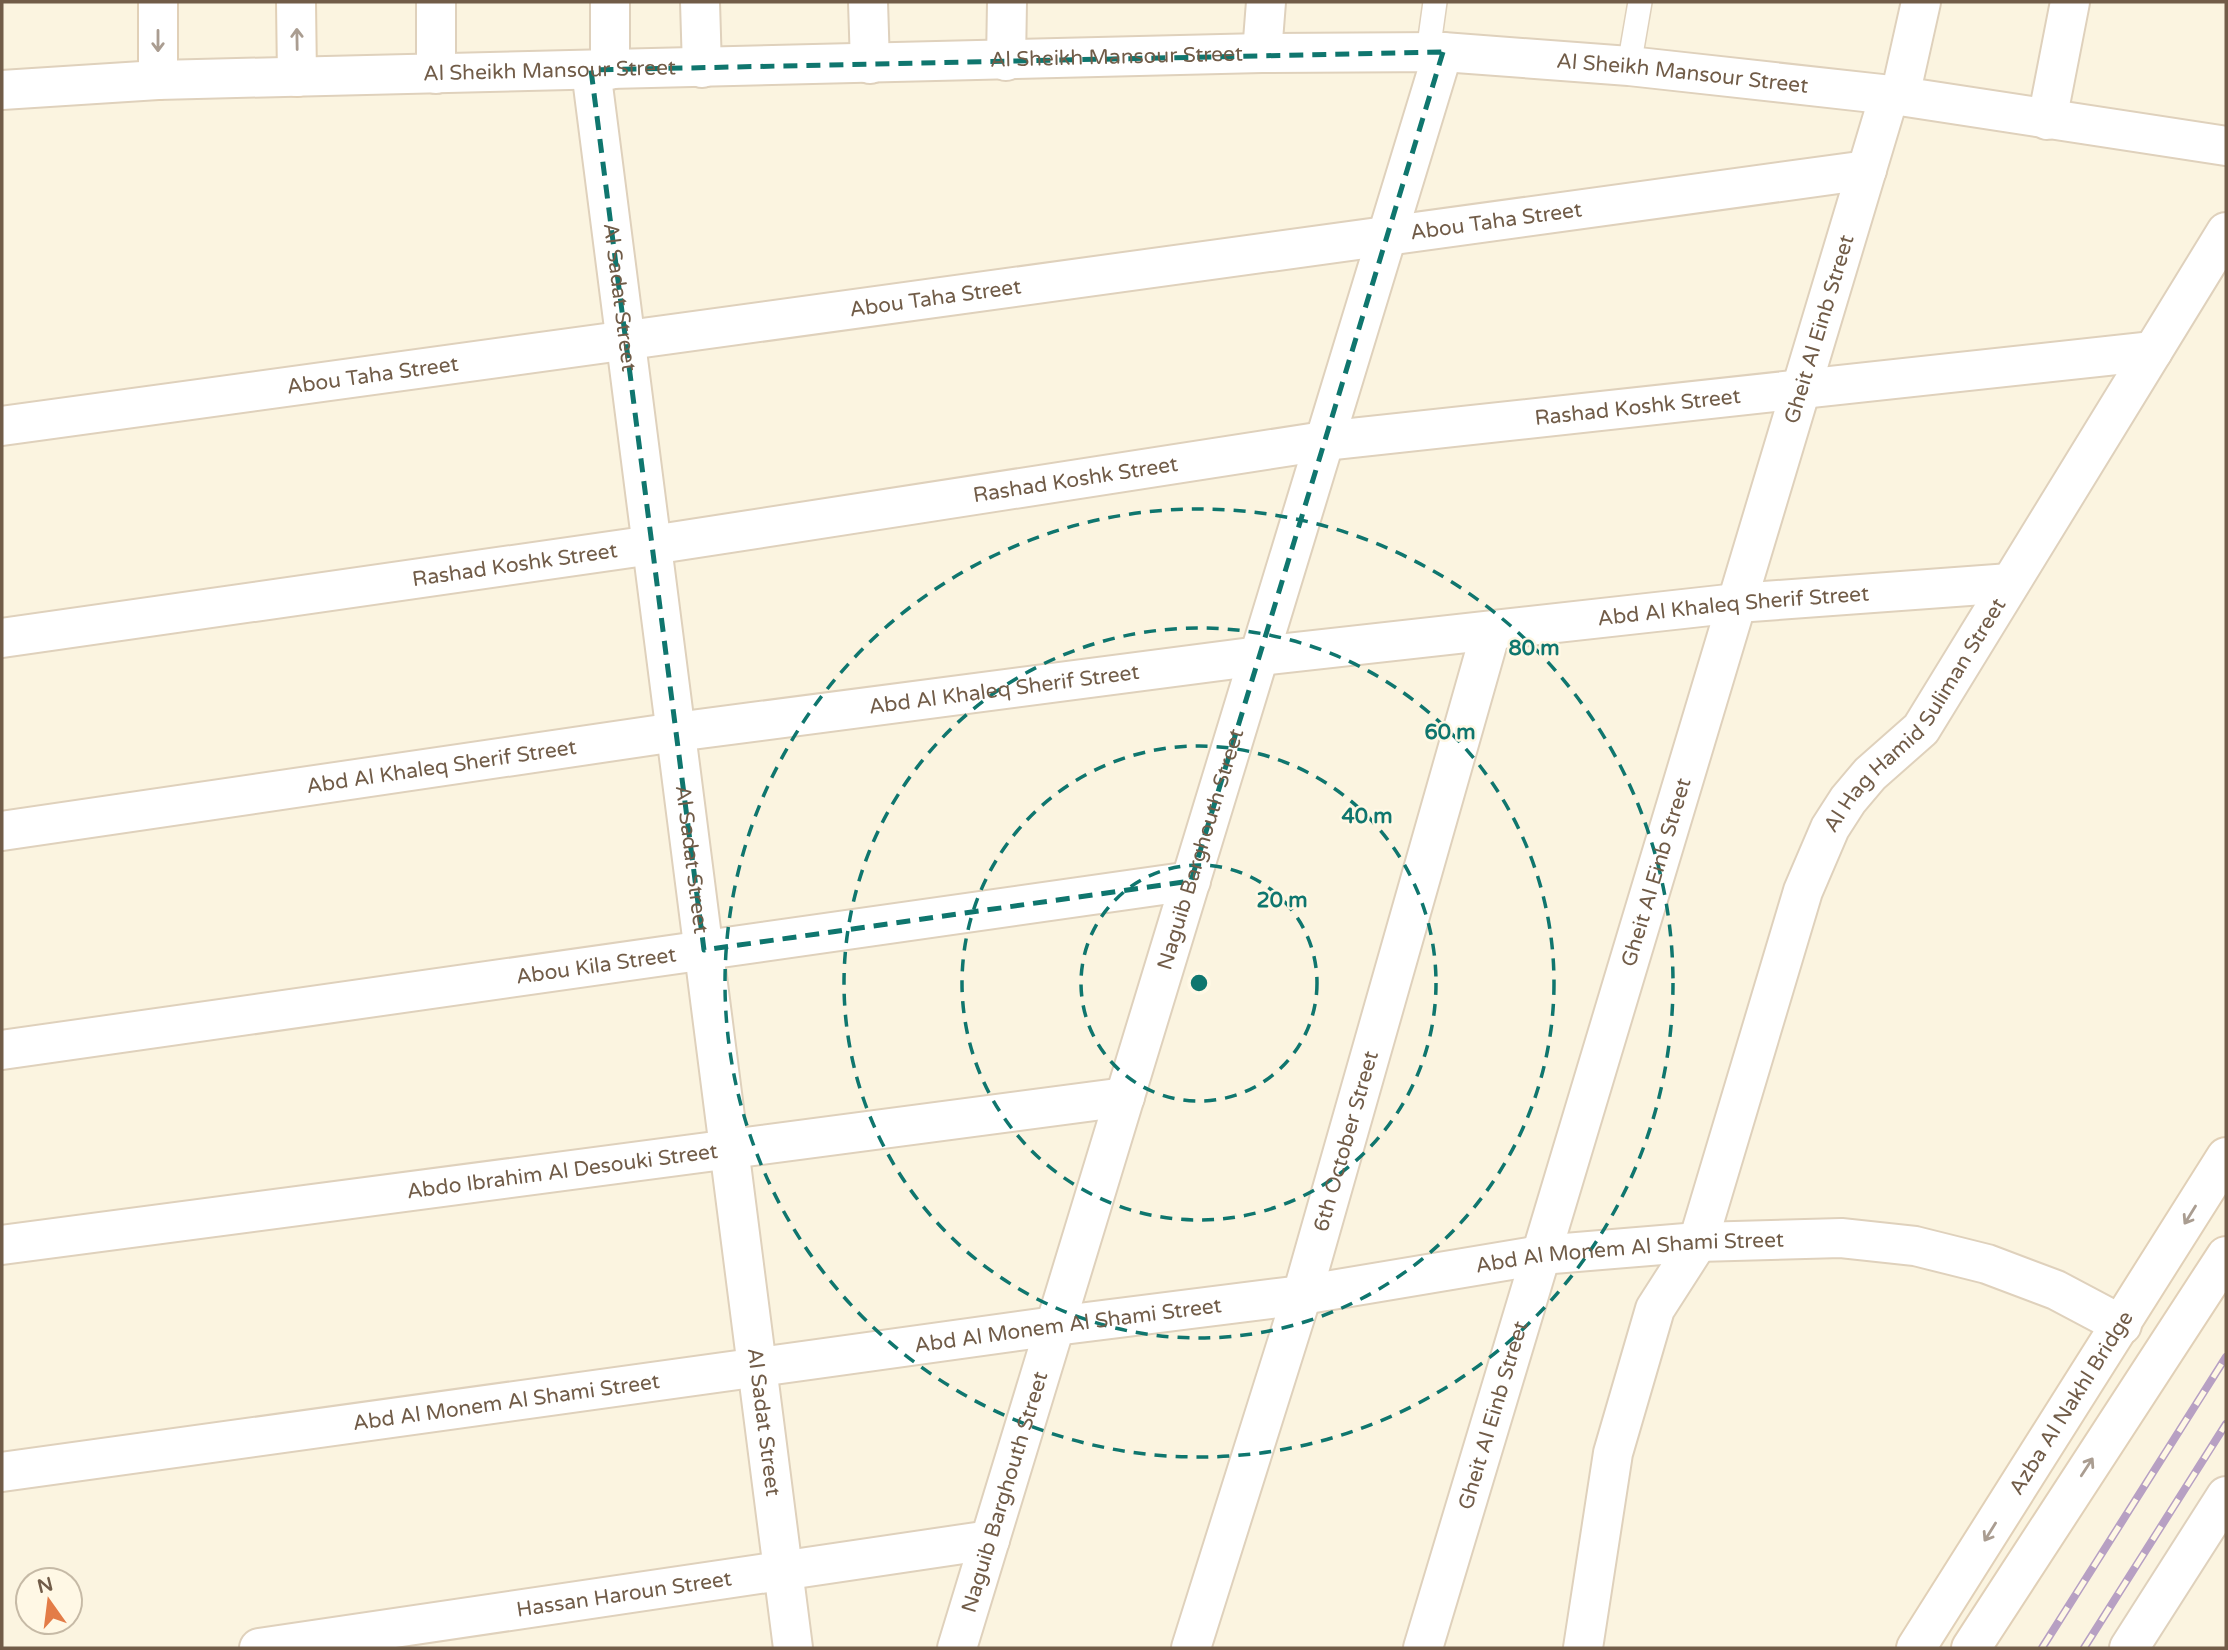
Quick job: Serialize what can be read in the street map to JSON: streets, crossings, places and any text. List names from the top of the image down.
{
  "streets": {
    "street": [
      "Al Sheikh Mansour Street",
      "Abou Taha Street",
      "Al Sadat Street",
      "Gheit Al Einb Street",
      "Rashad Koshk Street",
      "Abd Al Khaleq Sherif Street",
      "Al Hag Hamid Suliman Street",
      "Naguib Barghouth Street",
      "Abou Kila Street",
      "6th October Street",
      "Abdo Ibrahim Al Desouki Street",
      "Abd Al Monem Al Shami Street",
      "Azba Al Nakhl Bridge",
      "Hassan Haroun Street"
    ]
  },
  "crossings": [
    ["Al Sheikh Mansour Street", "Al Sadat Street"],
    ["Al Sheikh Mansour Street", "Gheit Al Einb Street"],
    ["Al Sheikh Mansour Street", "Naguib Barghouth Street"],
    ["Abou Taha Street", "Al Sadat Street"],
    ["Abou Taha Street", "Gheit Al Einb Street"],
    ["Abou Taha Street", "Naguib Barghouth Street"],
    ["Al Sadat Street", "Rashad Koshk Street"],
    ["Al Sadat Street", "Abd Al Khaleq Sherif Street"],
    ["Al Sadat Street", "Abou Kila Street"],
    ["Al Sadat Street", "Abdo Ibrahim Al Desouki Street"],
    ["Al Sadat Street", "Abd Al Monem Al Shami Street"],
    ["Al Sadat Street", "Hassan Haroun Street"],
    ["Gheit Al Einb Street", "Rashad Koshk Street"],
    ["Gheit Al Einb Street", "Abd Al Khaleq Sherif Street"],
    ["Gheit Al Einb Street", "Abd Al Monem Al Shami Street"],
    ["Rashad Koshk Street", "Al Hag Hamid Suliman Street"],
    ["Rashad Koshk Street", "Naguib Barghouth Street"],
    ["Abd Al Khaleq Sherif Street", "Al Hag Hamid Suliman Street"],
    ["Abd Al Khaleq Sherif Street", "Naguib Barghouth Street"],
    ["Abd Al Khaleq Sherif Street", "6th October Street"],
    ["Al Hag Hamid Suliman Street", "Abd Al Monem Al Shami Street"],
    ["Naguib Barghouth Street", "Abou Kila Street"],
    ["Naguib Barghouth Street", "Abdo Ibrahim Al Desouki Street"],
    ["Naguib Barghouth Street", "Abd Al Monem Al Shami Street"],
    ["Naguib Barghouth Street", "Hassan Haroun Street"],
    ["6th October Street", "Abd Al Monem Al Shami Street"],
    ["Abd Al Monem Al Shami Street", "Azba Al Nakhl Bridge"]
  ],
  "north": "top",
  "rings": [
    "80 m",
    "60 m",
    "40 m",
    "20 m"
  ]
}
